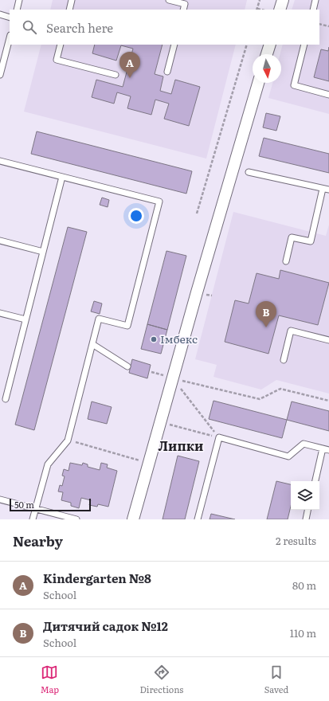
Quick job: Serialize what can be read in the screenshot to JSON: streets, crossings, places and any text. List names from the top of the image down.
{
  "districts": ["Липки"],
  "places": ["Імбекс"],
  "scale_bar": "50 m",
  "north": "bottom",
  "page": {
    "search": "Search here",
    "pins": ["A", "B"],
    "scale": "50 m",
    "heading": ["Nearby", "2 results"],
    "list": [
      {
        "mark": "A",
        "name": "Kindergarten №8",
        "note": "School",
        "value": "80 m"
      },
      {
        "mark": "B",
        "name": "Дитячий садок №12",
        "note": "School",
        "value": "110 m"
      }
    ],
    "nav": ["Map", "Directions", "Saved"]
  }
}
